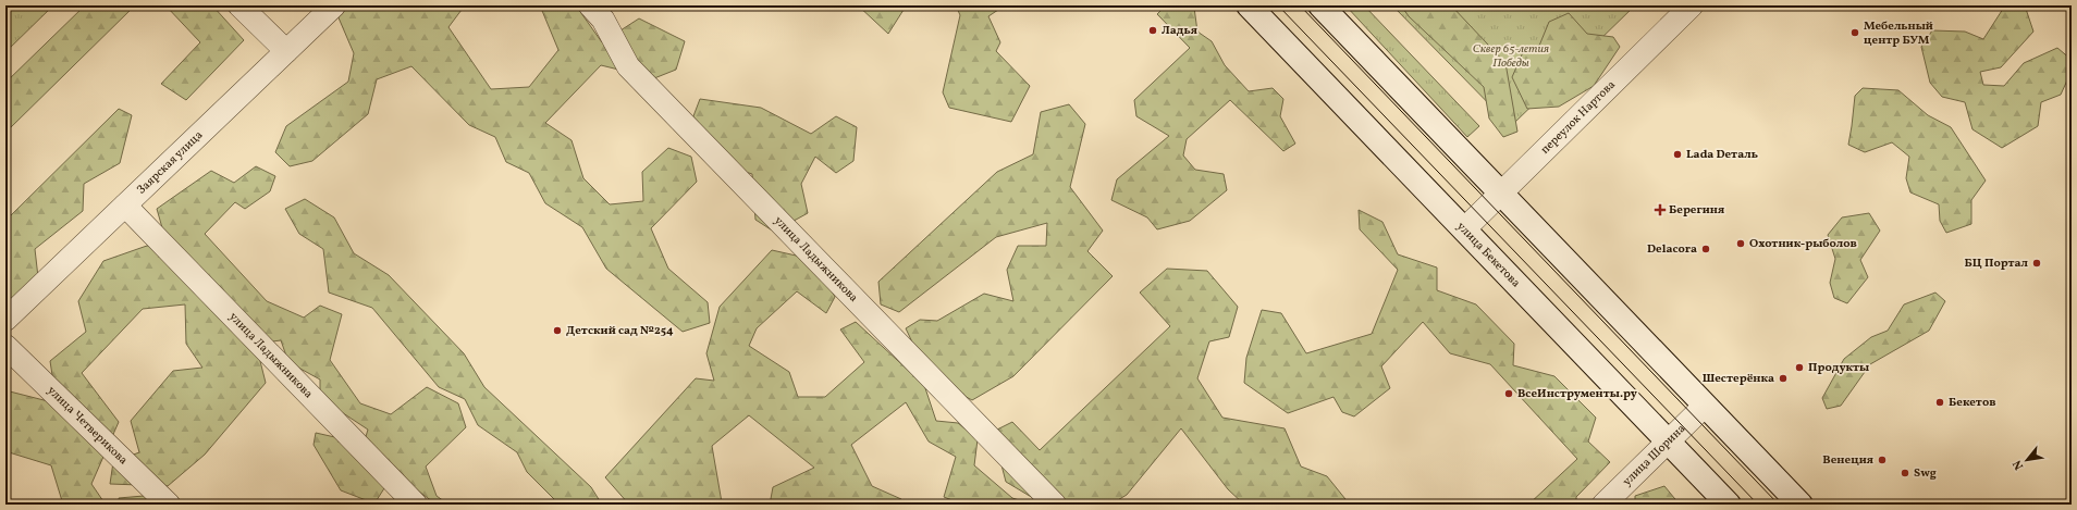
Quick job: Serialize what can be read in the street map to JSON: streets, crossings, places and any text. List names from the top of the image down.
{
  "streets": {
    "main road": ["улица Бекетова"],
    "street": [
      "переулок Нартова",
      "Заярская улица",
      "улица Ладыжникова",
      "улица Четверикова",
      "улица Шорина"
    ]
  },
  "crossings": [
    ["переулок Нартова", "улица Бекетова"],
    ["Заярская улица", "улица Ладыжникова"],
    ["улица Бекетова", "улица Шорина"]
  ],
  "parks": ["Сквер 65-летия Победы"],
  "places": {
    "other": [
      "Ладья",
      "Мебельный центр БУМ",
      "Lada Dеталь",
      "Охотник-рыболов",
      "Delacora",
      "БЦ Портал",
      "Детский сад №254",
      "Продукты",
      "Шестерёнка",
      "ВсеИнструменты.ру",
      "Бекетов",
      "Венеция",
      "Swg"
    ],
    "health": ["Берегиня"]
  },
  "north": "bottom left"
}
